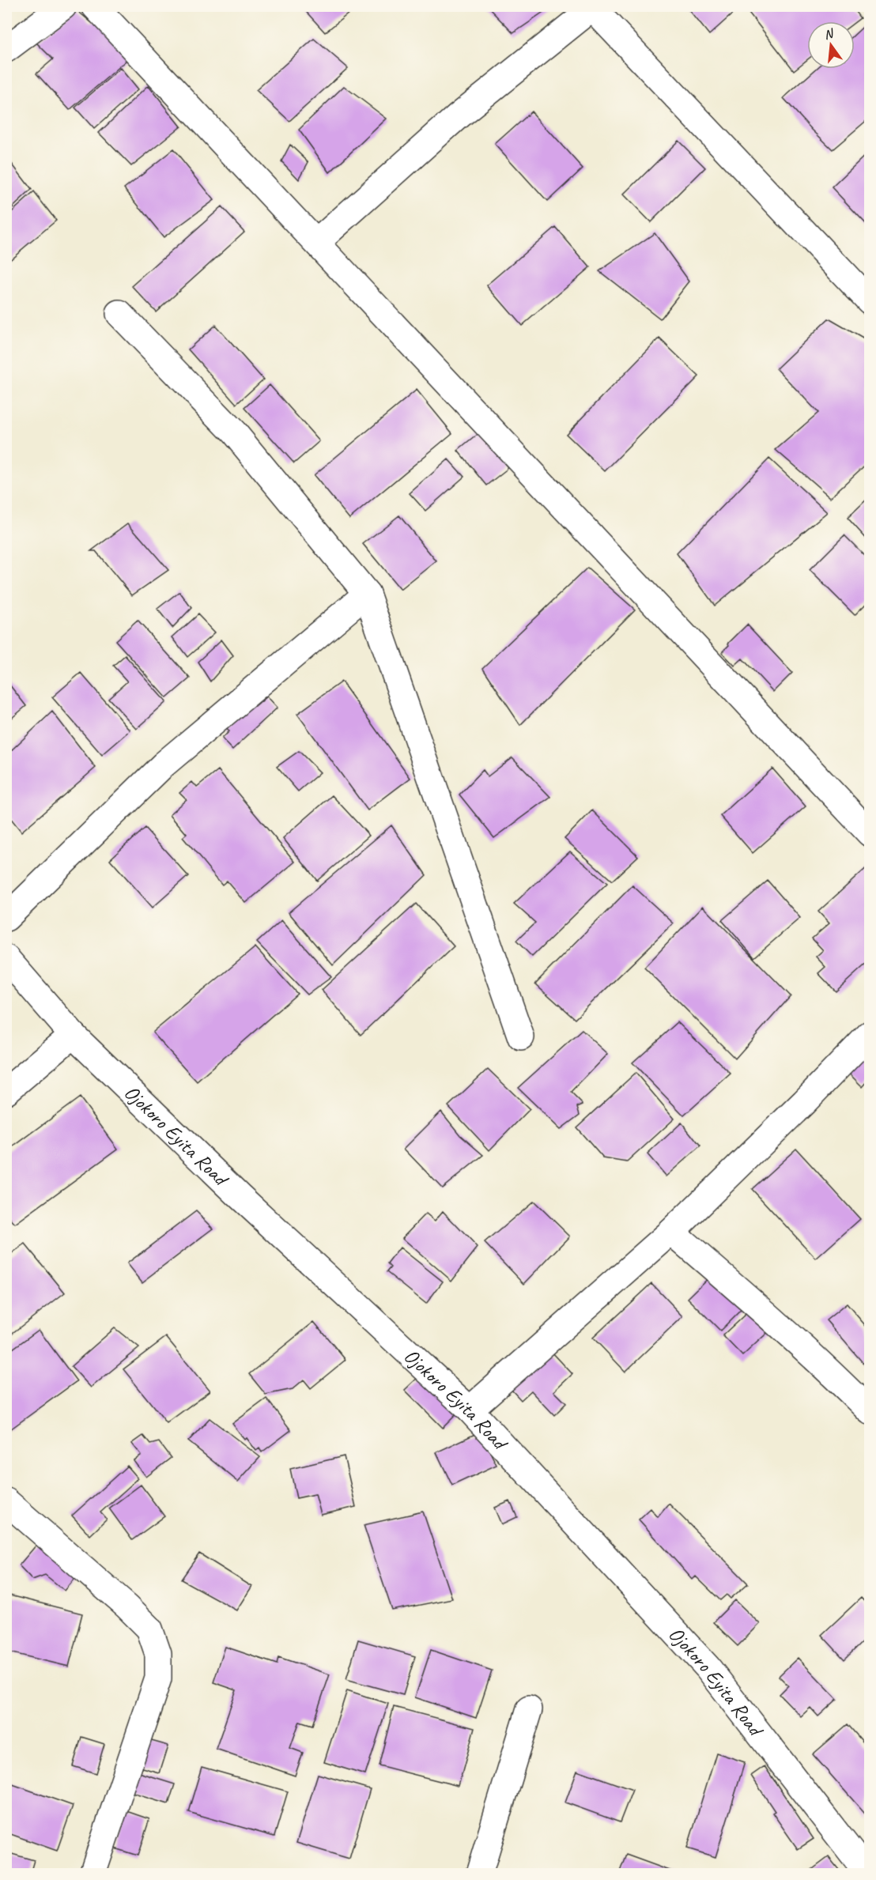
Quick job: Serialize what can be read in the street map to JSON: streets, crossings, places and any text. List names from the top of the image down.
{
  "streets": {
    "street": ["Ojokoro Eyita Road"]
  },
  "north": "top"
}
